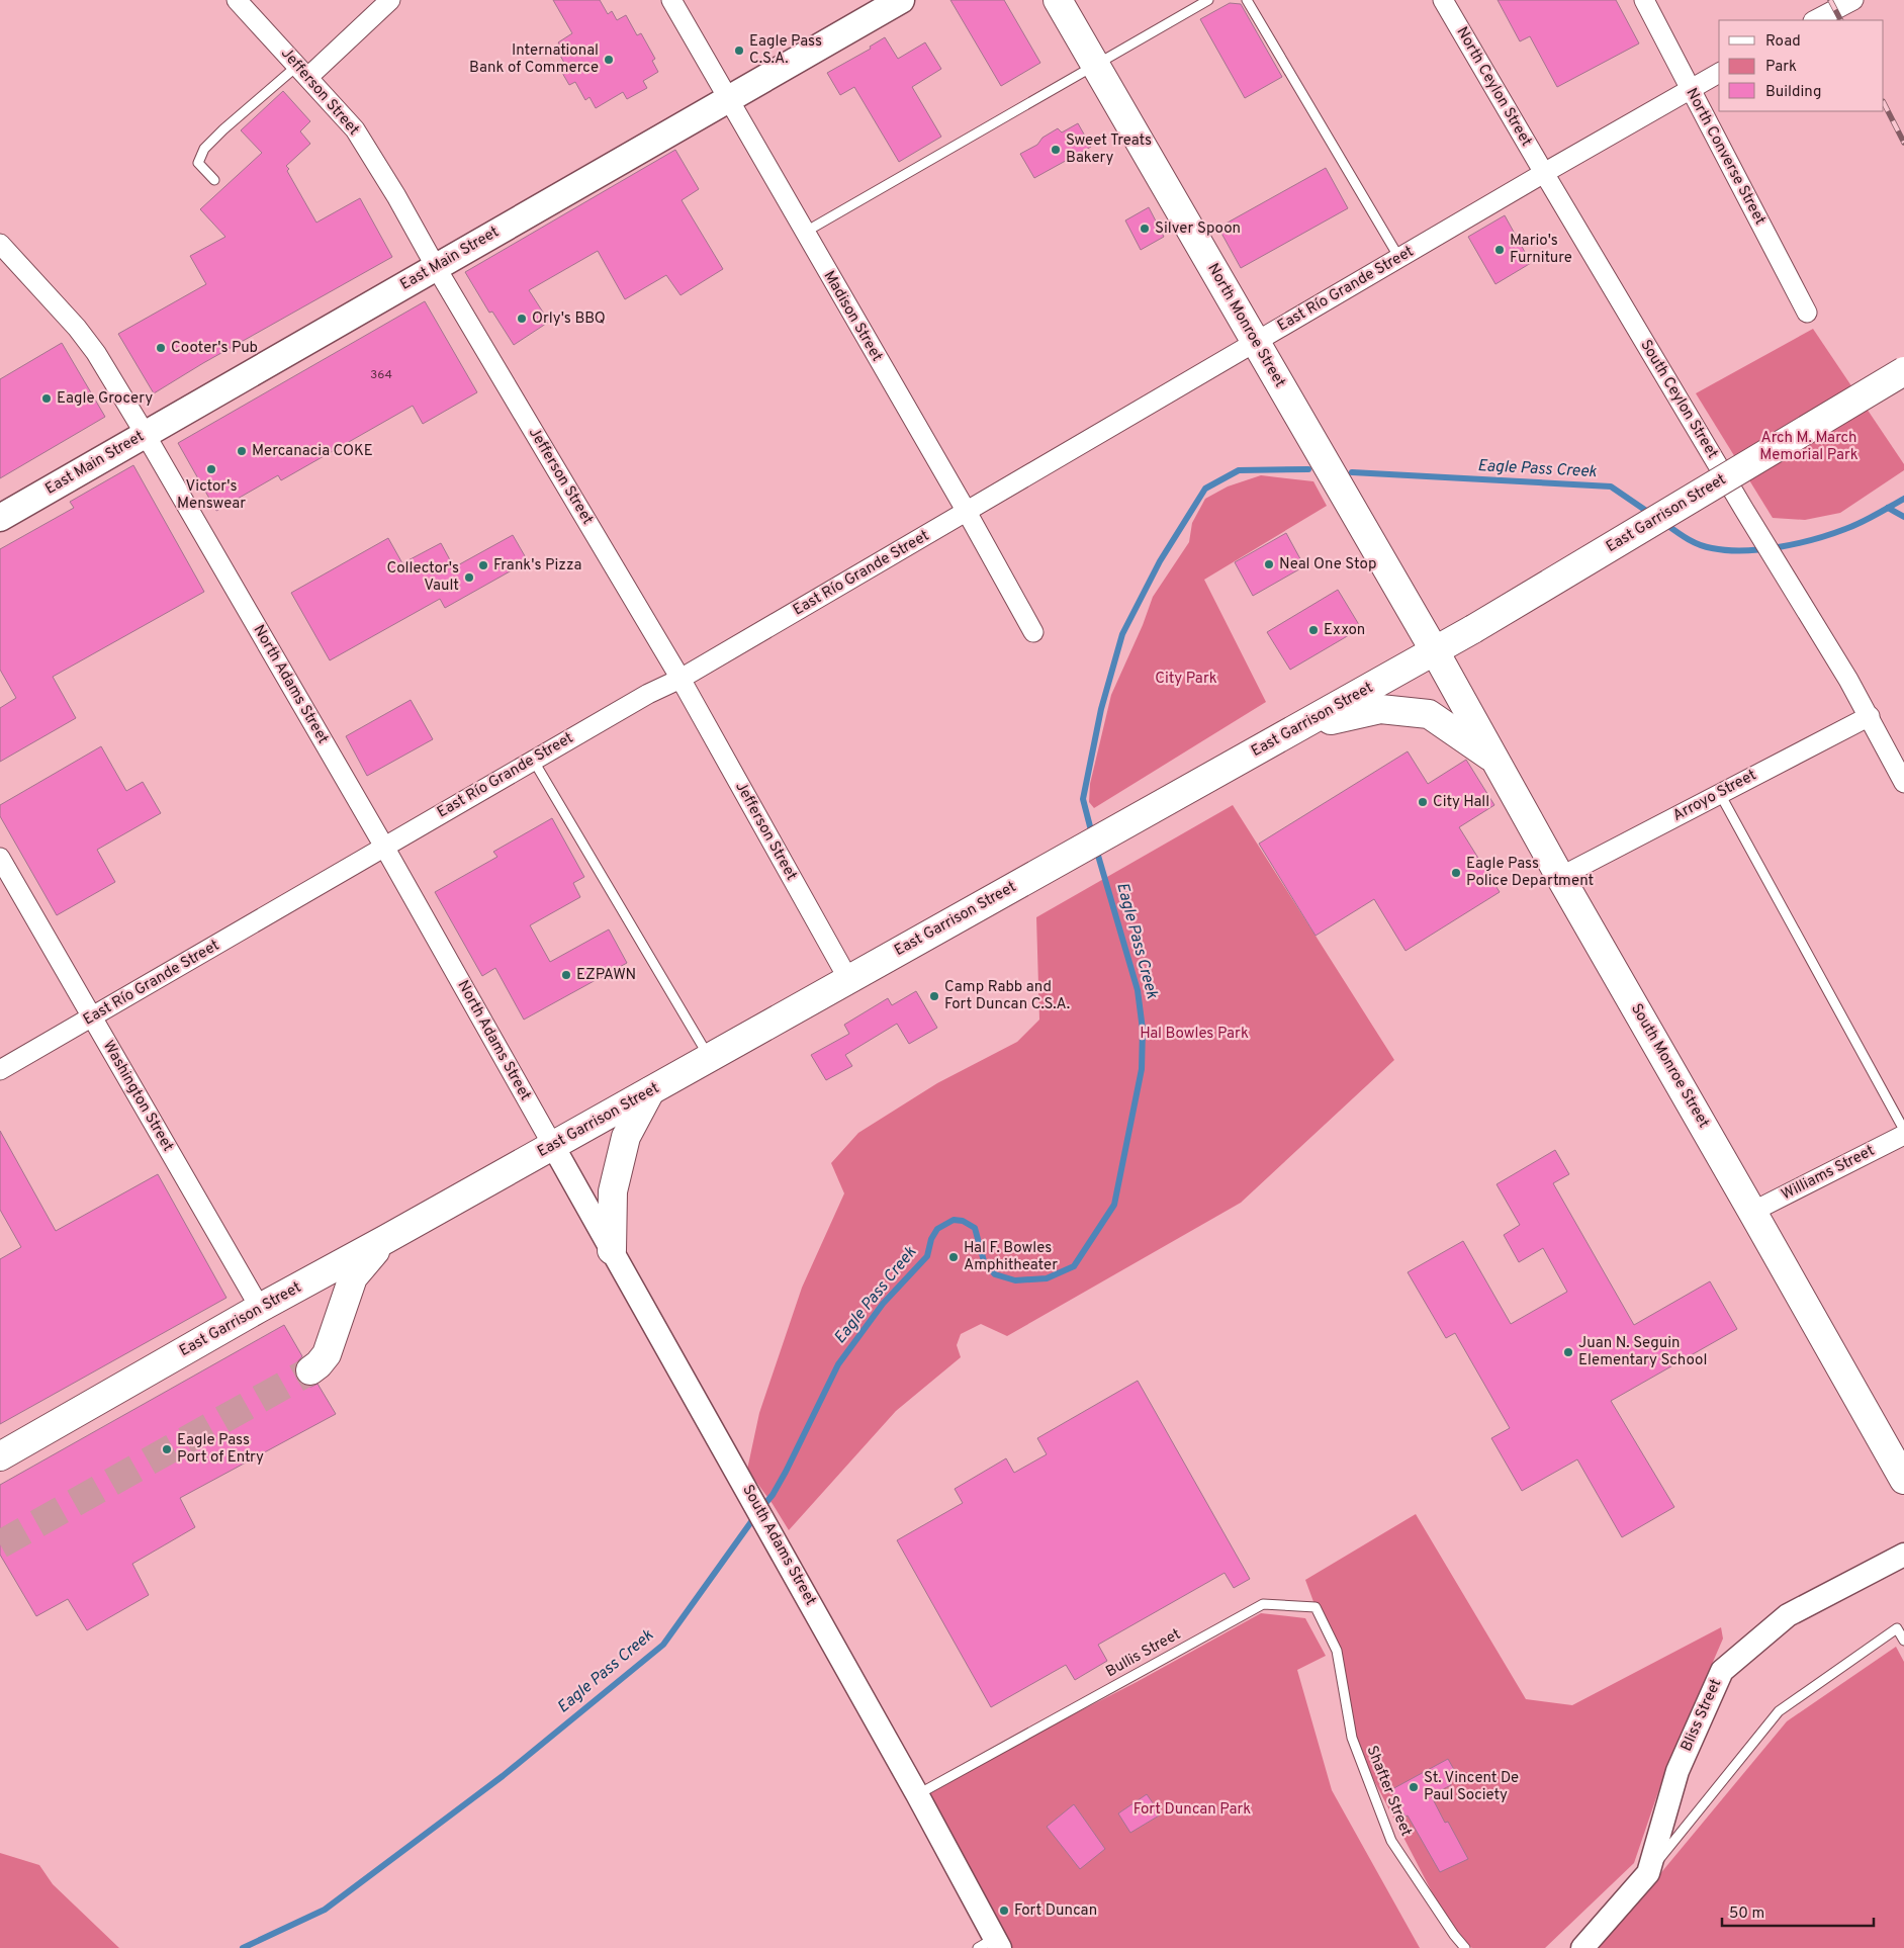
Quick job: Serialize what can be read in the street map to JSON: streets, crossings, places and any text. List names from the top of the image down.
{
  "streets": {
    "main road": [
      "East Main Street",
      "North Monroe Street",
      "East Garrison Street",
      "South Monroe Street"
    ],
    "street": [
      "North Ceylon Street",
      "Jefferson Street",
      "North Converse Street",
      "East Río Grande Street",
      "Madison Street",
      "South Ceylon Street",
      "North Adams Street",
      "Arroyo Street",
      "Washington Street",
      "Williams Street",
      "South Adams Street",
      "Bliss Street"
    ],
    "lane": ["Bullis Street", "Shafter Street"]
  },
  "crossings": [
    ["North Ceylon Street", "East Río Grande Street"],
    ["North Ceylon Street", "South Ceylon Street"],
    ["Jefferson Street", "East Main Street"],
    ["Jefferson Street", "East Río Grande Street"],
    ["Jefferson Street", "East Garrison Street"],
    ["North Converse Street", "East Río Grande Street"],
    ["East Main Street", "Madison Street"],
    ["East Main Street", "North Adams Street"],
    ["East Río Grande Street", "Madison Street"],
    ["East Río Grande Street", "North Monroe Street"],
    ["East Río Grande Street", "South Ceylon Street"],
    ["East Río Grande Street", "North Adams Street"],
    ["East Río Grande Street", "Washington Street"],
    ["North Monroe Street", "East Garrison Street"],
    ["North Monroe Street", "South Monroe Street"],
    ["South Ceylon Street", "Arroyo Street"],
    ["East Garrison Street", "North Adams Street"],
    ["East Garrison Street", "South Monroe Street"],
    ["East Garrison Street", "Washington Street"],
    ["East Garrison Street", "South Adams Street"],
    ["North Adams Street", "South Adams Street"],
    ["Arroyo Street", "South Monroe Street"],
    ["South Monroe Street", "Williams Street"],
    ["South Adams Street", "Bullis Street"],
    ["Bullis Street", "Shafter Street"]
  ],
  "water": ["Eagle Pass Creek"],
  "parks": [
    "Arch M. March Memorial Park",
    "City Park",
    "Hal Bowles Park",
    "Fort Duncan Park"
  ],
  "places": [
    "Eagle Pass C.S.A.",
    "International Bank of Commerce",
    "Sweet Treats Bakery",
    "Silver Spoon",
    "Mario's Furniture",
    "Orly's BBQ",
    "Cooter's Pub",
    "Eagle Grocery",
    "Mercanacia COKE",
    "Victor's Menswear",
    "Neal One Stop",
    "Frank's Pizza",
    "Collector's Vault",
    "Exxon",
    "City Hall",
    "Eagle Pass Police Department",
    "EZPAWN",
    "Camp Rabb and Fort Duncan C.S.A.",
    "Hal F. Bowles Amphitheater",
    "Juan N. Seguin Elementary School",
    "Eagle Pass Port of Entry",
    "St. Vincent De Paul Society",
    "Fort Duncan"
  ],
  "house_numbers": ["364"],
  "legend": ["Road", "Park", "Building"],
  "scale_bar": "50 m"
}
